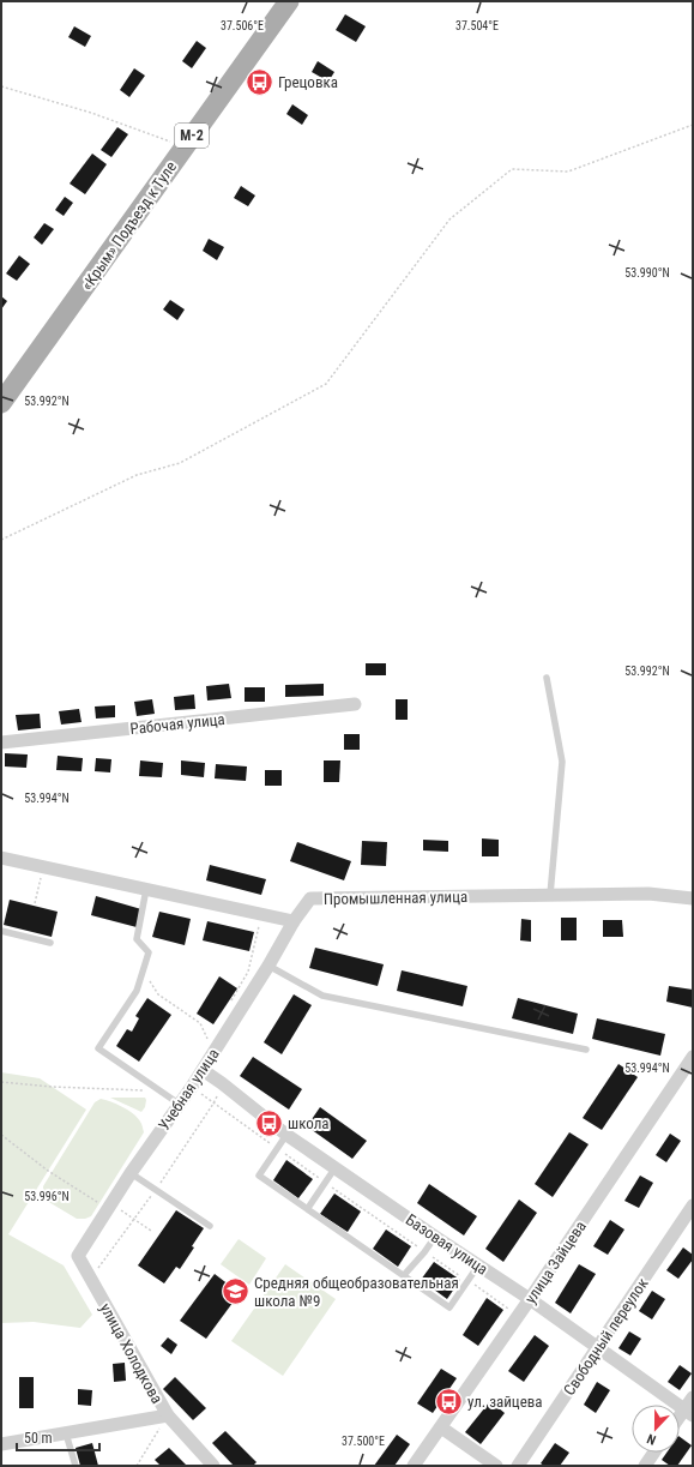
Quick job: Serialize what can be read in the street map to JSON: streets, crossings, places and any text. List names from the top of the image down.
{
  "streets": {
    "main road": ["М-2", "«Крым» Подъезд к Туле"],
    "street": [
      "Рабочая улица",
      "Промышленная улица",
      "Учебная улица",
      "Базовая улица",
      "улица Зайцева",
      "Свободный переулок",
      "улица Холодкова"
    ]
  },
  "crossings": [
    ["Промышленная улица", "Учебная улица"],
    ["Учебная улица", "Базовая улица"],
    ["Учебная улица", "улица Холодкова"],
    ["Базовая улица", "улица Зайцева"],
    ["Базовая улица", "Свободный переулок"]
  ],
  "places": {
    "bus stop": ["Грецовка", "школа", "ул. зайцева"],
    "school or university": ["Средняя общеобразовательная школа №9"]
  },
  "scale_bar": "50 m",
  "north": "bottom",
  "coordinates": [
    "37.506°E",
    "37.504°E",
    "53.990°N",
    "53.992°N",
    "53.994°N",
    "53.996°N",
    "37.500°E"
  ]
}
